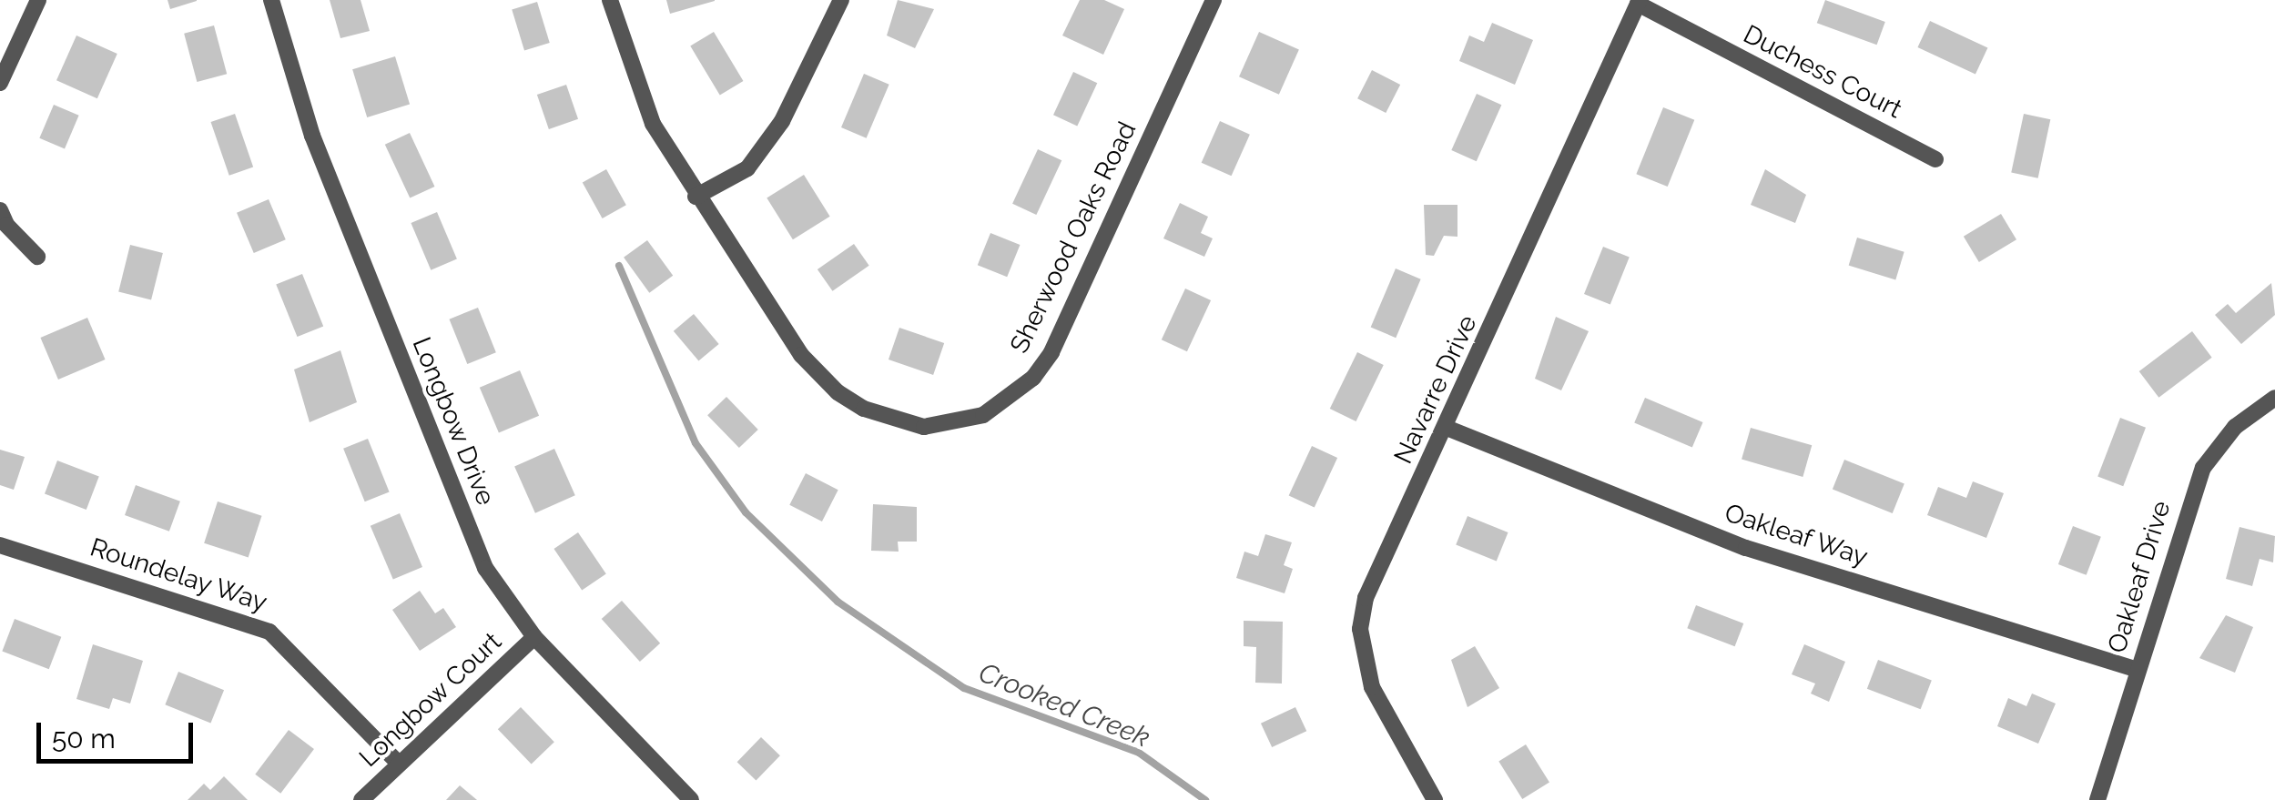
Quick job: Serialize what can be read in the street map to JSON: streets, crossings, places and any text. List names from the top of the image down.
{
  "streets": {
    "street": [
      "Duchess Court",
      "Sherwood Oaks Road",
      "Navarre Drive",
      "Longbow Drive",
      "Oakleaf Way",
      "Roundelay Way",
      "Oakleaf Drive",
      "Longbow Court"
    ]
  },
  "crossings": [
    ["Duchess Court", "Navarre Drive"],
    ["Navarre Drive", "Oakleaf Way"],
    ["Longbow Drive", "Longbow Court"],
    ["Oakleaf Way", "Oakleaf Drive"],
    ["Roundelay Way", "Longbow Court"]
  ],
  "water": ["Crooked Creek"],
  "scale_bar": "50 m"
}
